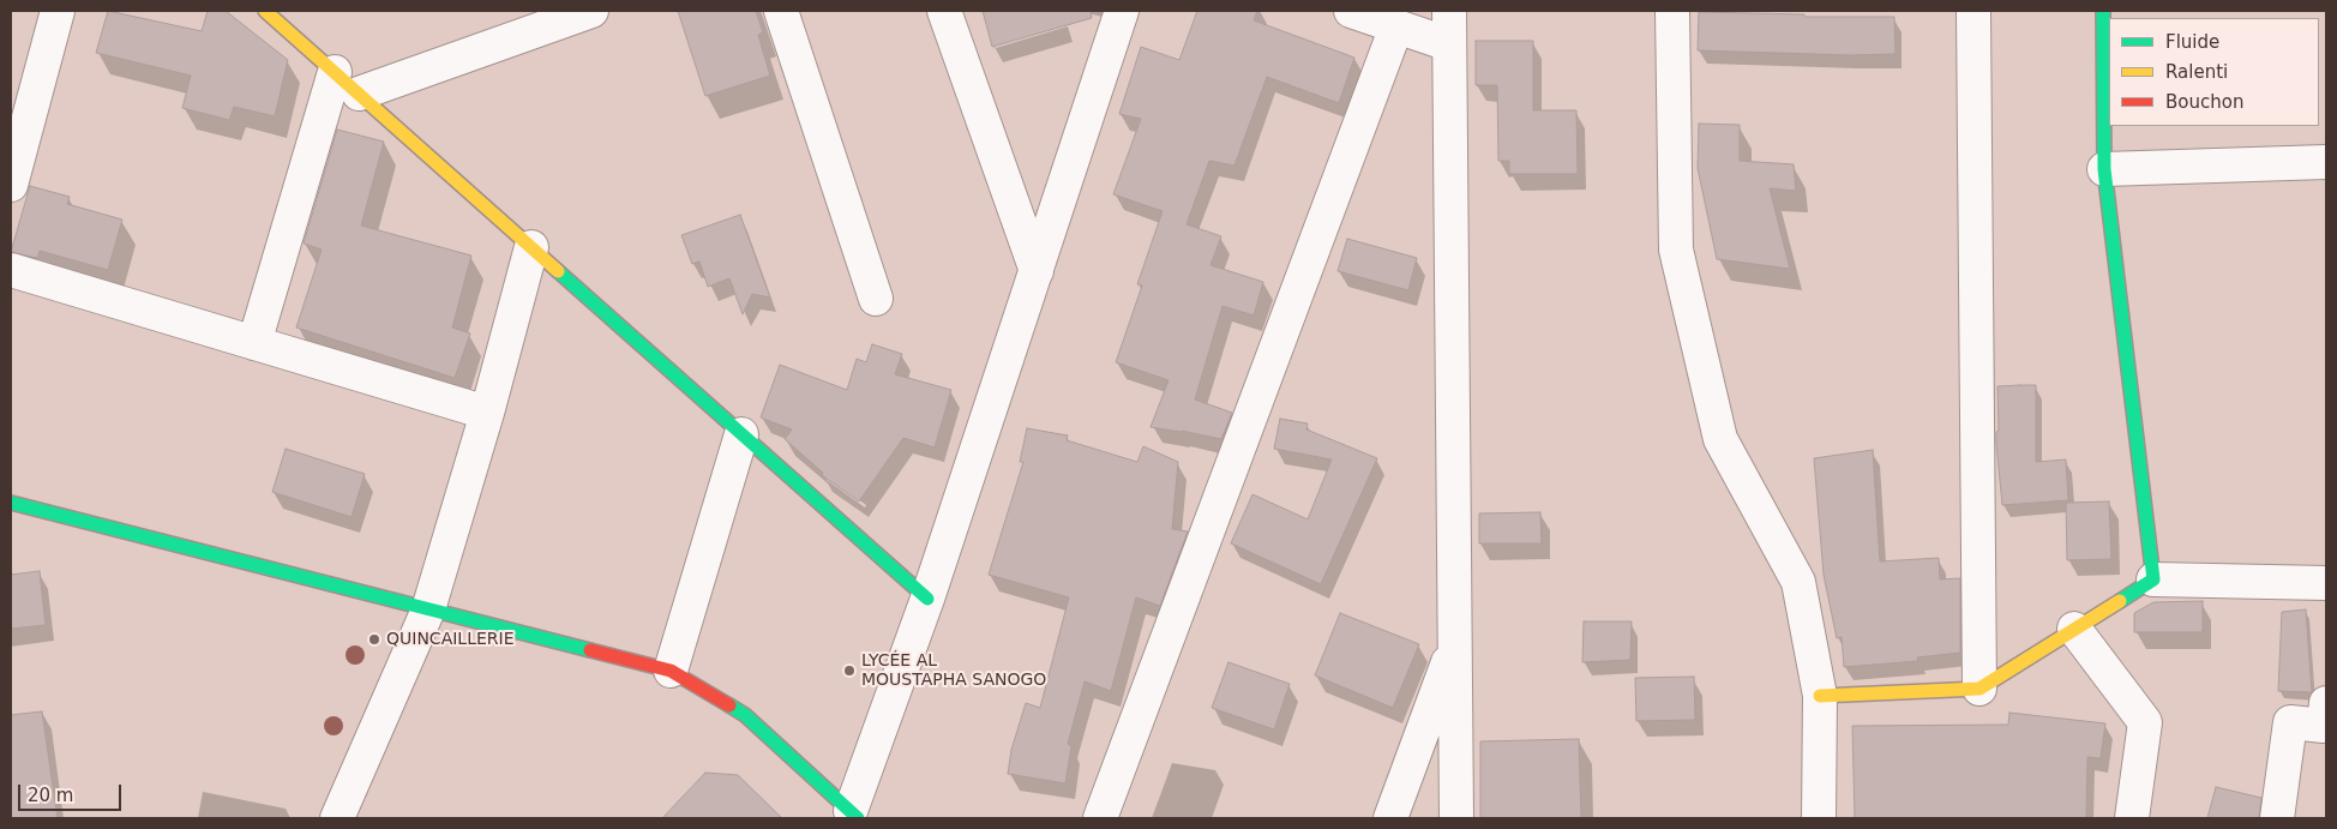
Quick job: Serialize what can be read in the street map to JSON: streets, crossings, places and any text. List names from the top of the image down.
{
  "places": ["QUINCAILLERIE", "LYCÉE AL MOUSTAPHA SANOGO"],
  "legend": ["Fluide", "Ralenti", "Bouchon"],
  "scale_bar": "20 m"
}
